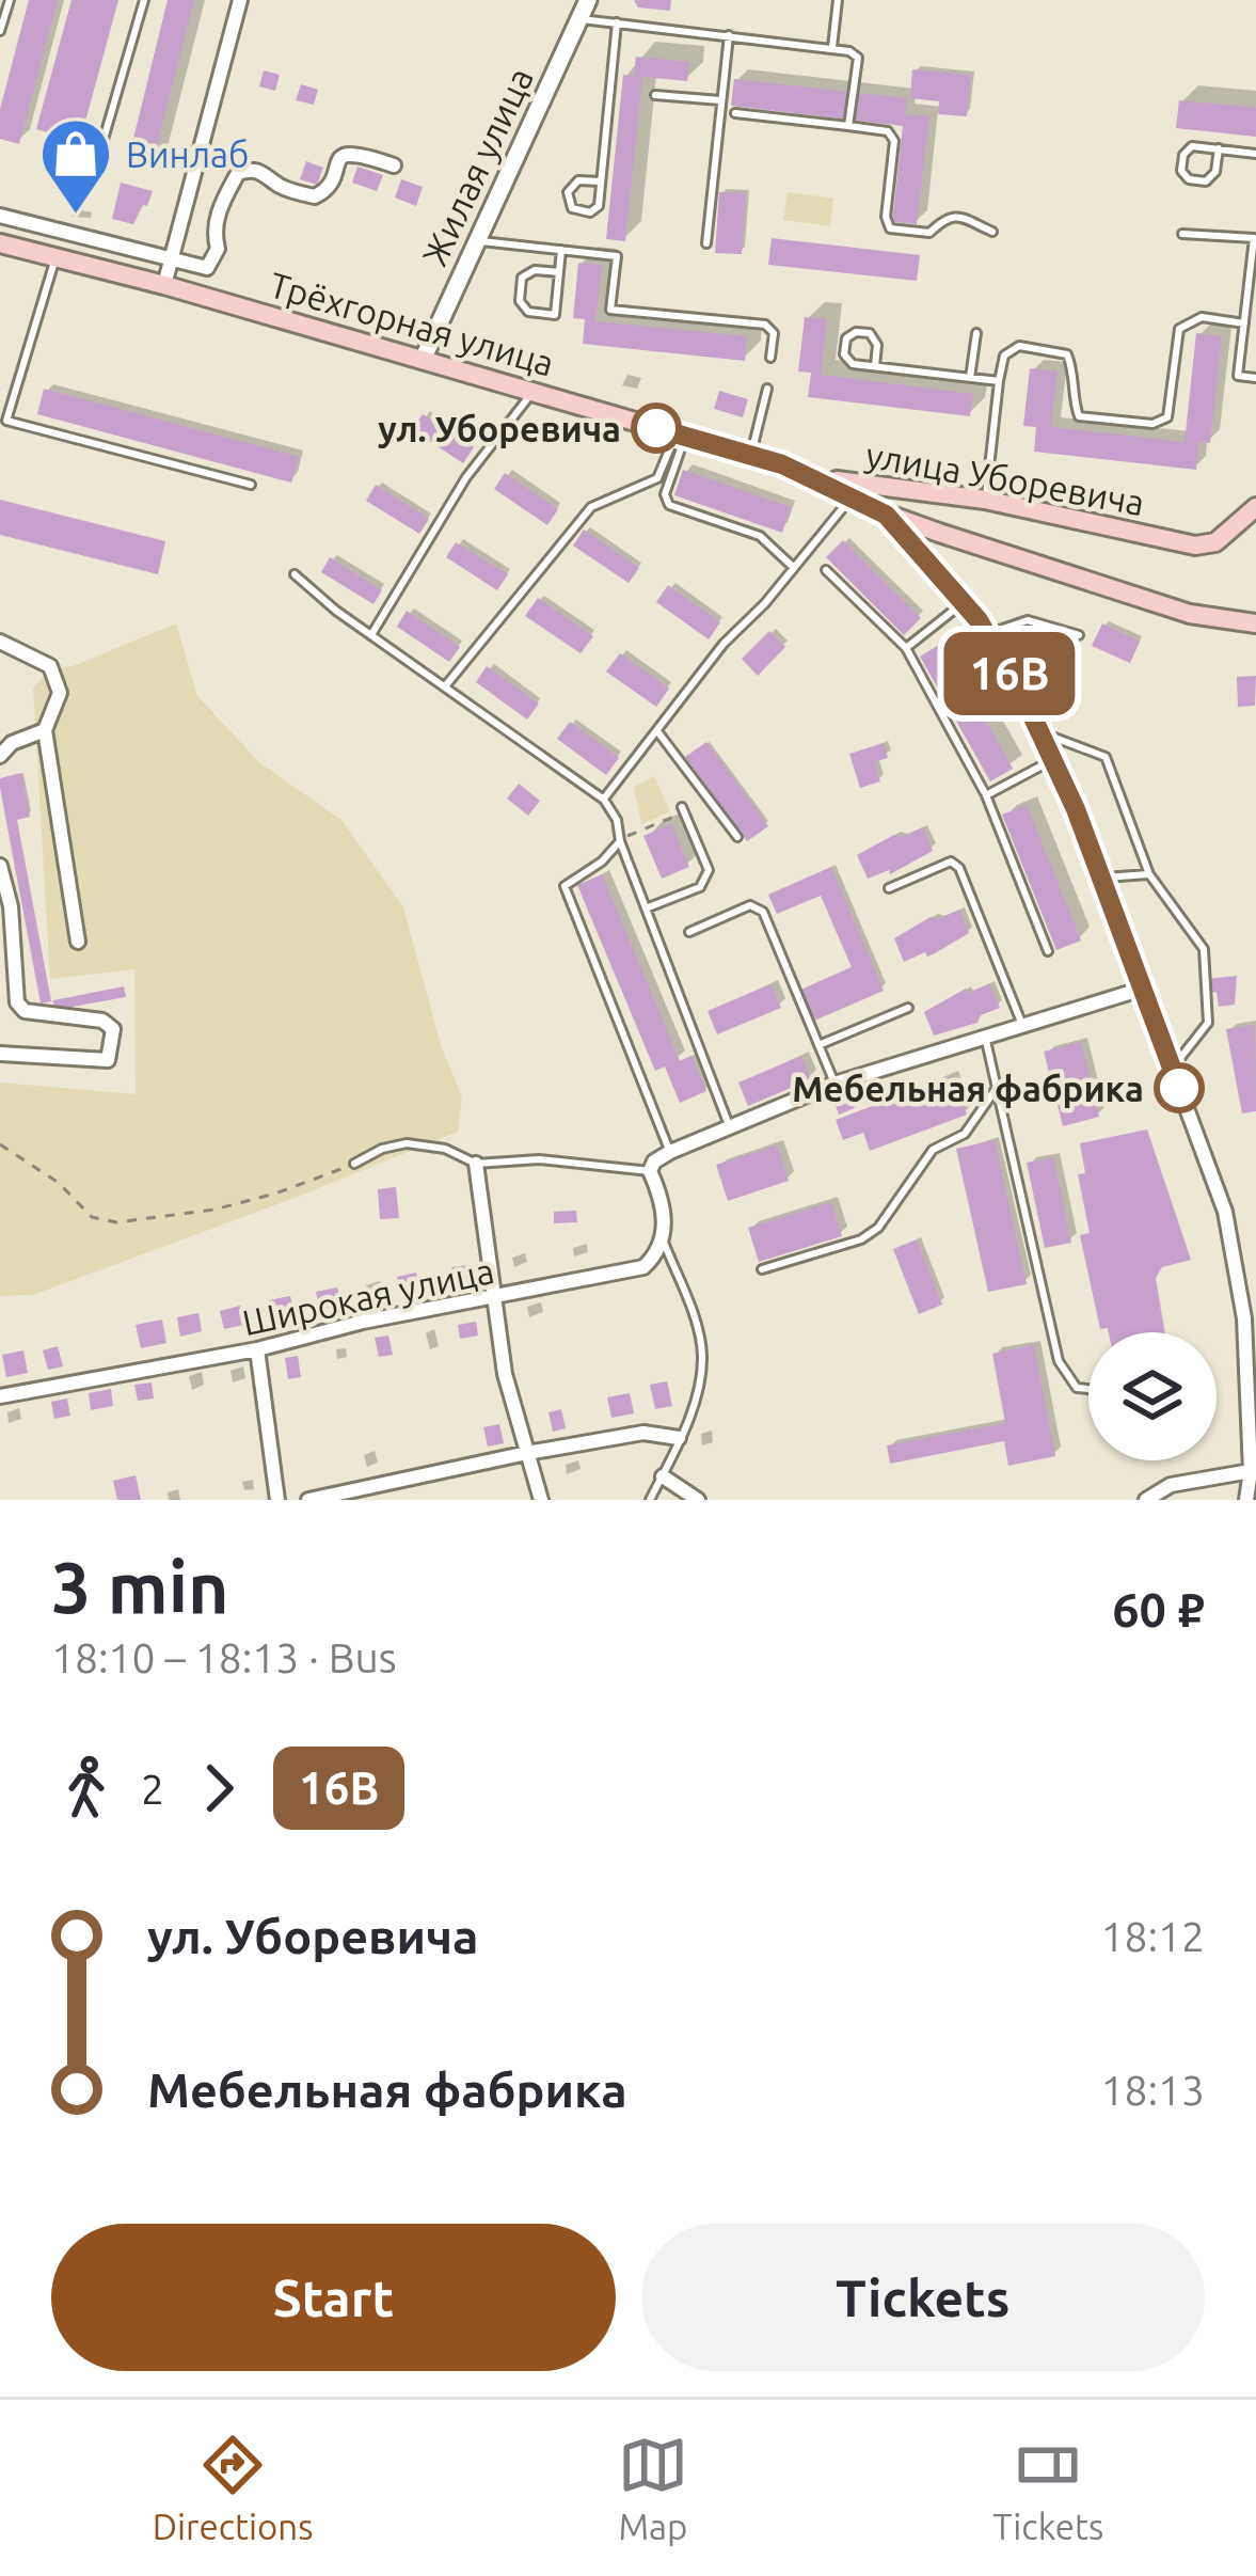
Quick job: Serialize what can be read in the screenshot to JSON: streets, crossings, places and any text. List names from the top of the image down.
{
  "streets": {
    "main road": ["Трёхгорная улица", "улица Уборевича"],
    "street": ["Жилая улица", "Широкая улица"]
  },
  "crossings": [
    ["Жилая улица", "Трёхгорная улица"],
    ["Трёхгорная улица", "улица Уборевича"]
  ],
  "places": {
    "shop": ["Винлаб"],
    "other": ["ул. Уборевича", "Мебельная фабрика"]
  },
  "lines": ["bus line 16В"],
  "page": {
    "on_map": "16В",
    "heading": ["3 min", "18:10 – 18:13 · Bus", "60 ₽"],
    "legs": ["2", "16В"],
    "list": [
      {
        "name": "ул. Уборевича",
        "value": "18:12"
      },
      {
        "name": "Мебельная фабрика",
        "value": "18:13"
      }
    ],
    "buttons": ["Start", "Tickets"],
    "tabs": ["Directions", "Map", "Tickets"]
  }
}
